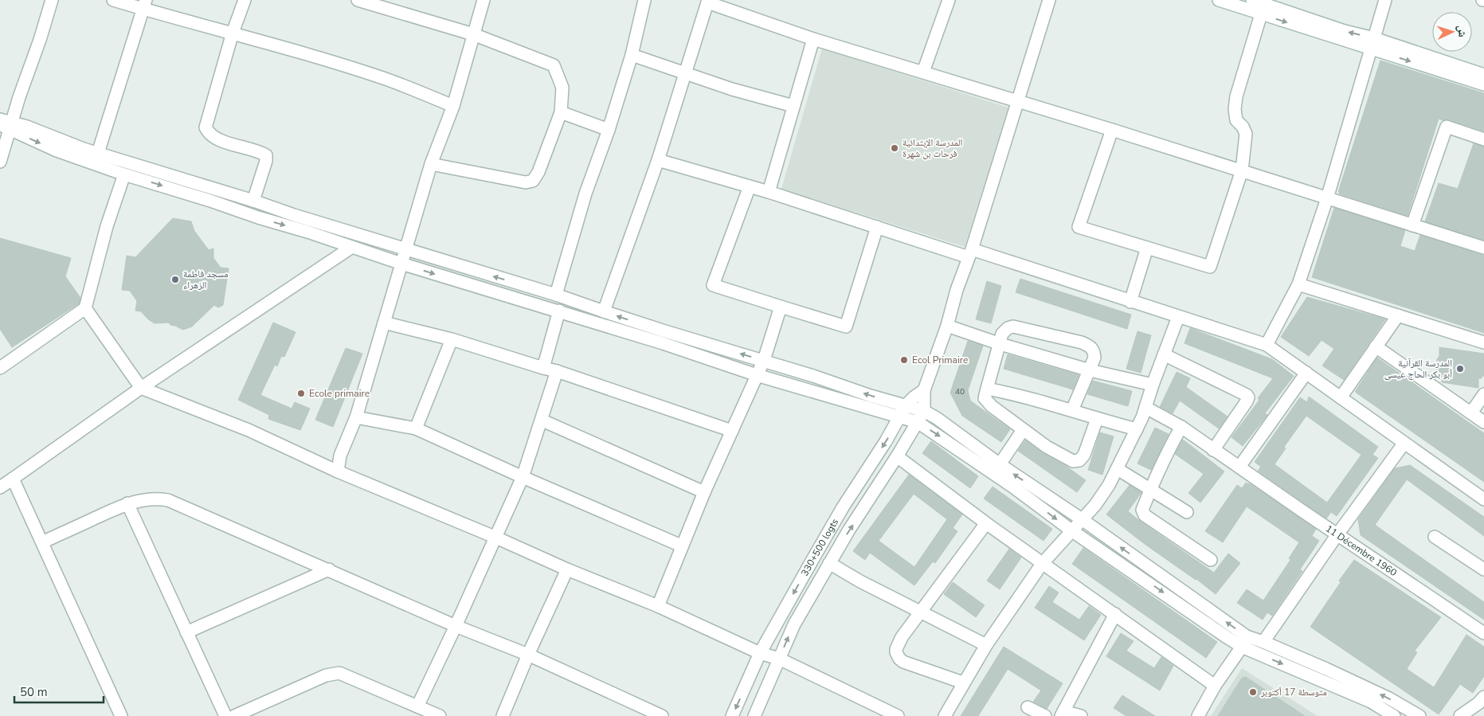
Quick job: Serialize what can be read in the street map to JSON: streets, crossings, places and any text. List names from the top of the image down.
{
  "streets": {
    "street": ["330+500 logts", "11 Décembre 1960"]
  },
  "places": [
    "المدرسة الإبتدائية فرحات بن شهرة",
    "مسجد فاطمة الزهراء",
    "Ecol Primaire",
    "المدرسة القرآنية أبو بكر الحاج عيسى",
    "Ecole primaire",
    "متوسطة 17 أكتوبر"
  ],
  "house_numbers": ["40"],
  "scale_bar": "50 m",
  "north": "right"
}
